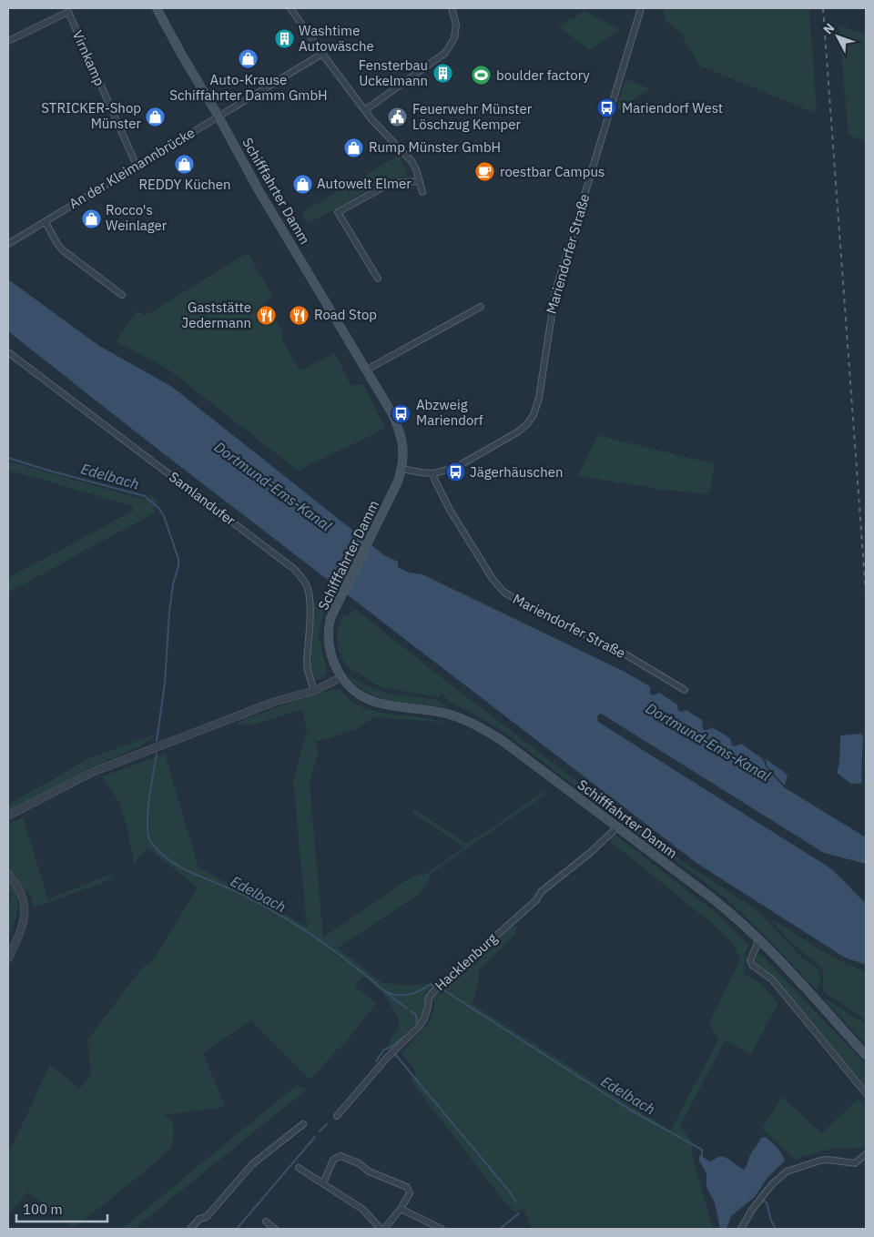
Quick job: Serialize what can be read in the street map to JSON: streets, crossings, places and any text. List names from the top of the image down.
{
  "streets": {
    "main road": ["Schifffahrter Damm"],
    "street": [
      "Virnkamp",
      "An der Kleimannbrücke",
      "Mariendorfer Straße",
      "Samlandufer",
      "Hacklenburg"
    ]
  },
  "crossings": [
    ["Virnkamp", "An der Kleimannbrücke"],
    ["An der Kleimannbrücke", "Schifffahrter Damm"],
    ["Schifffahrter Damm", "Mariendorfer Straße"],
    ["Schifffahrter Damm", "Hacklenburg"]
  ],
  "water": ["Edelbach", "Dortmund-Ems-Kanal"],
  "places": {
    "building": ["Washtime Autowäsche", "Fensterbau Uckelmann"],
    "shop": [
      "Auto-Krause Schiffahrter Damm GmbH",
      "STRICKER-Shop Münster",
      "Rump Münster GmbH",
      "REDDY Küchen",
      "Autowelt Elmer",
      "Rocco's Weinlager"
    ],
    "sports": ["boulder factory"],
    "bus stop": ["Mariendorf West", "Abzweig Mariendorf", "Jägerhäuschen"],
    "public building": ["Feuerwehr Münster Löschzug Kemper"],
    "cafe": ["roestbar Campus"],
    "restaurant": ["Road Stop", "Gaststätte Jedermann"]
  },
  "scale_bar": "100 m",
  "north": "top left"
}
